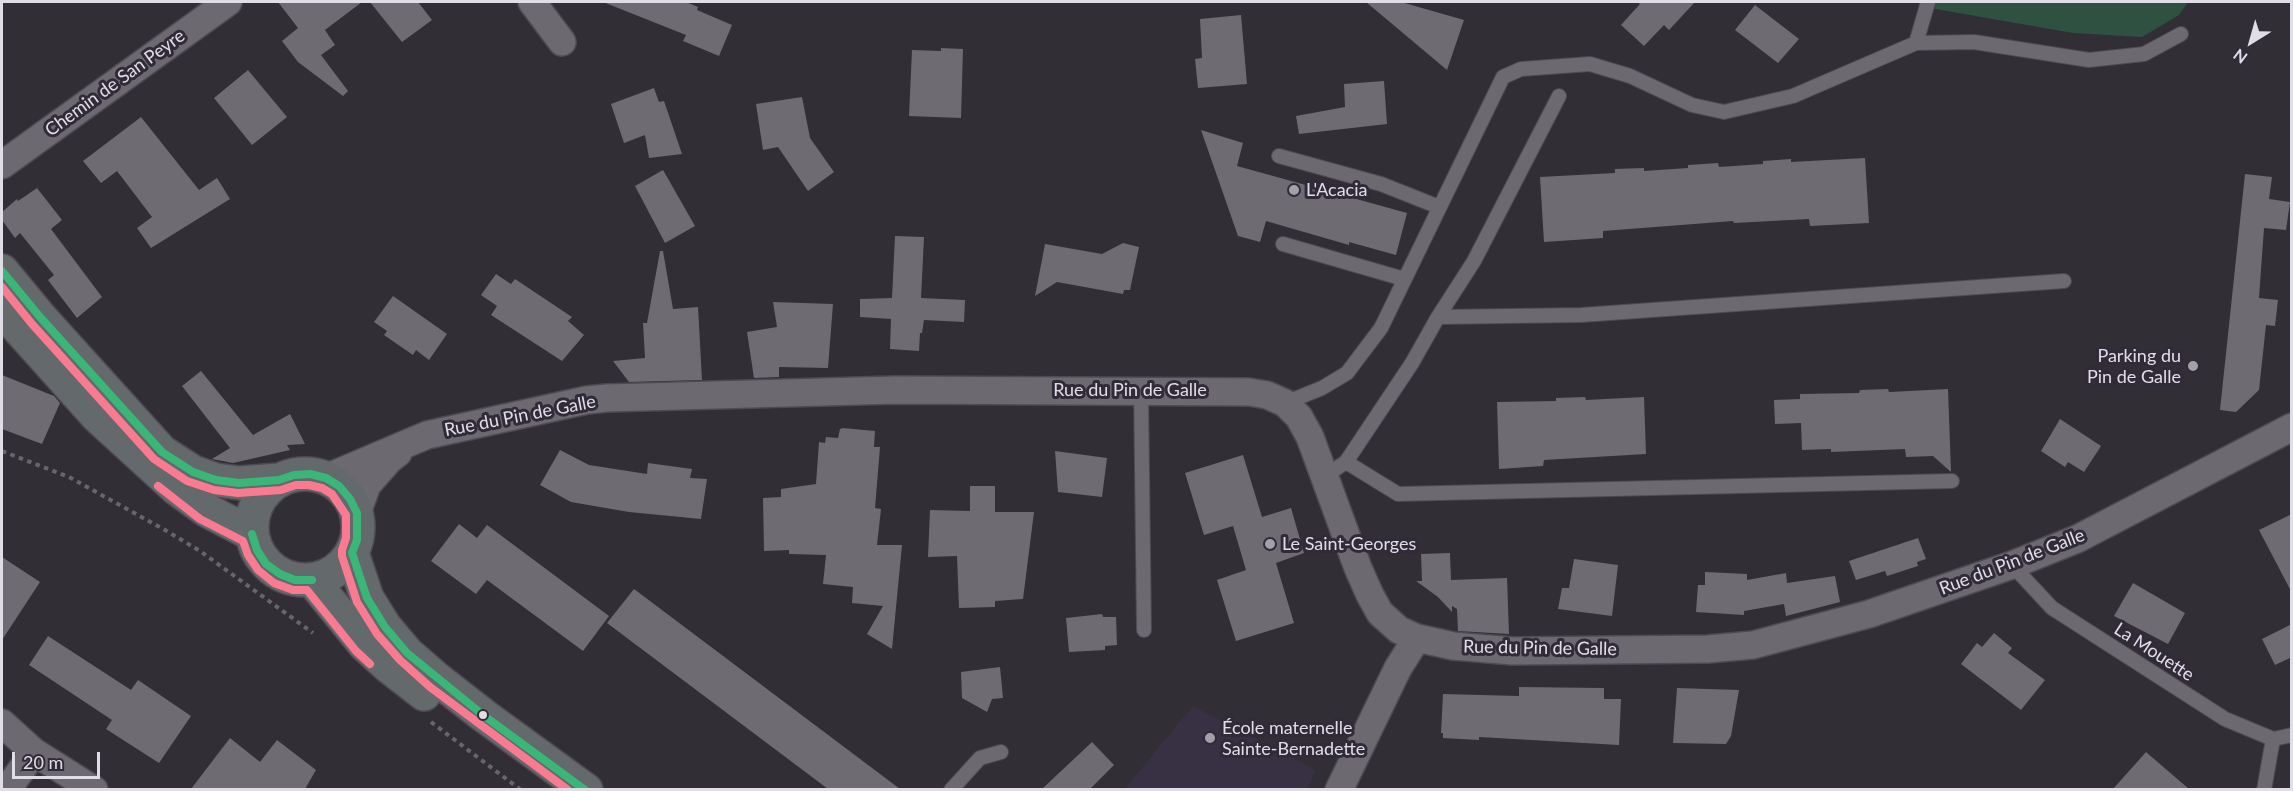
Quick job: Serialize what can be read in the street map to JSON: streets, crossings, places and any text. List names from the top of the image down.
{
  "streets": {
    "street": ["Chemin de San Peyre", "Rue du Pin de Galle"],
    "lane": ["La Mouette"]
  },
  "crossings": [
    ["Rue du Pin de Galle", "La Mouette"]
  ],
  "places": [
    "L'Acacia",
    "Parking du Pin de Galle",
    "Le Saint-Georges",
    "École maternelle Sainte-Bernadette"
  ],
  "scale_bar": "20 m",
  "north": "bottom left"
}
